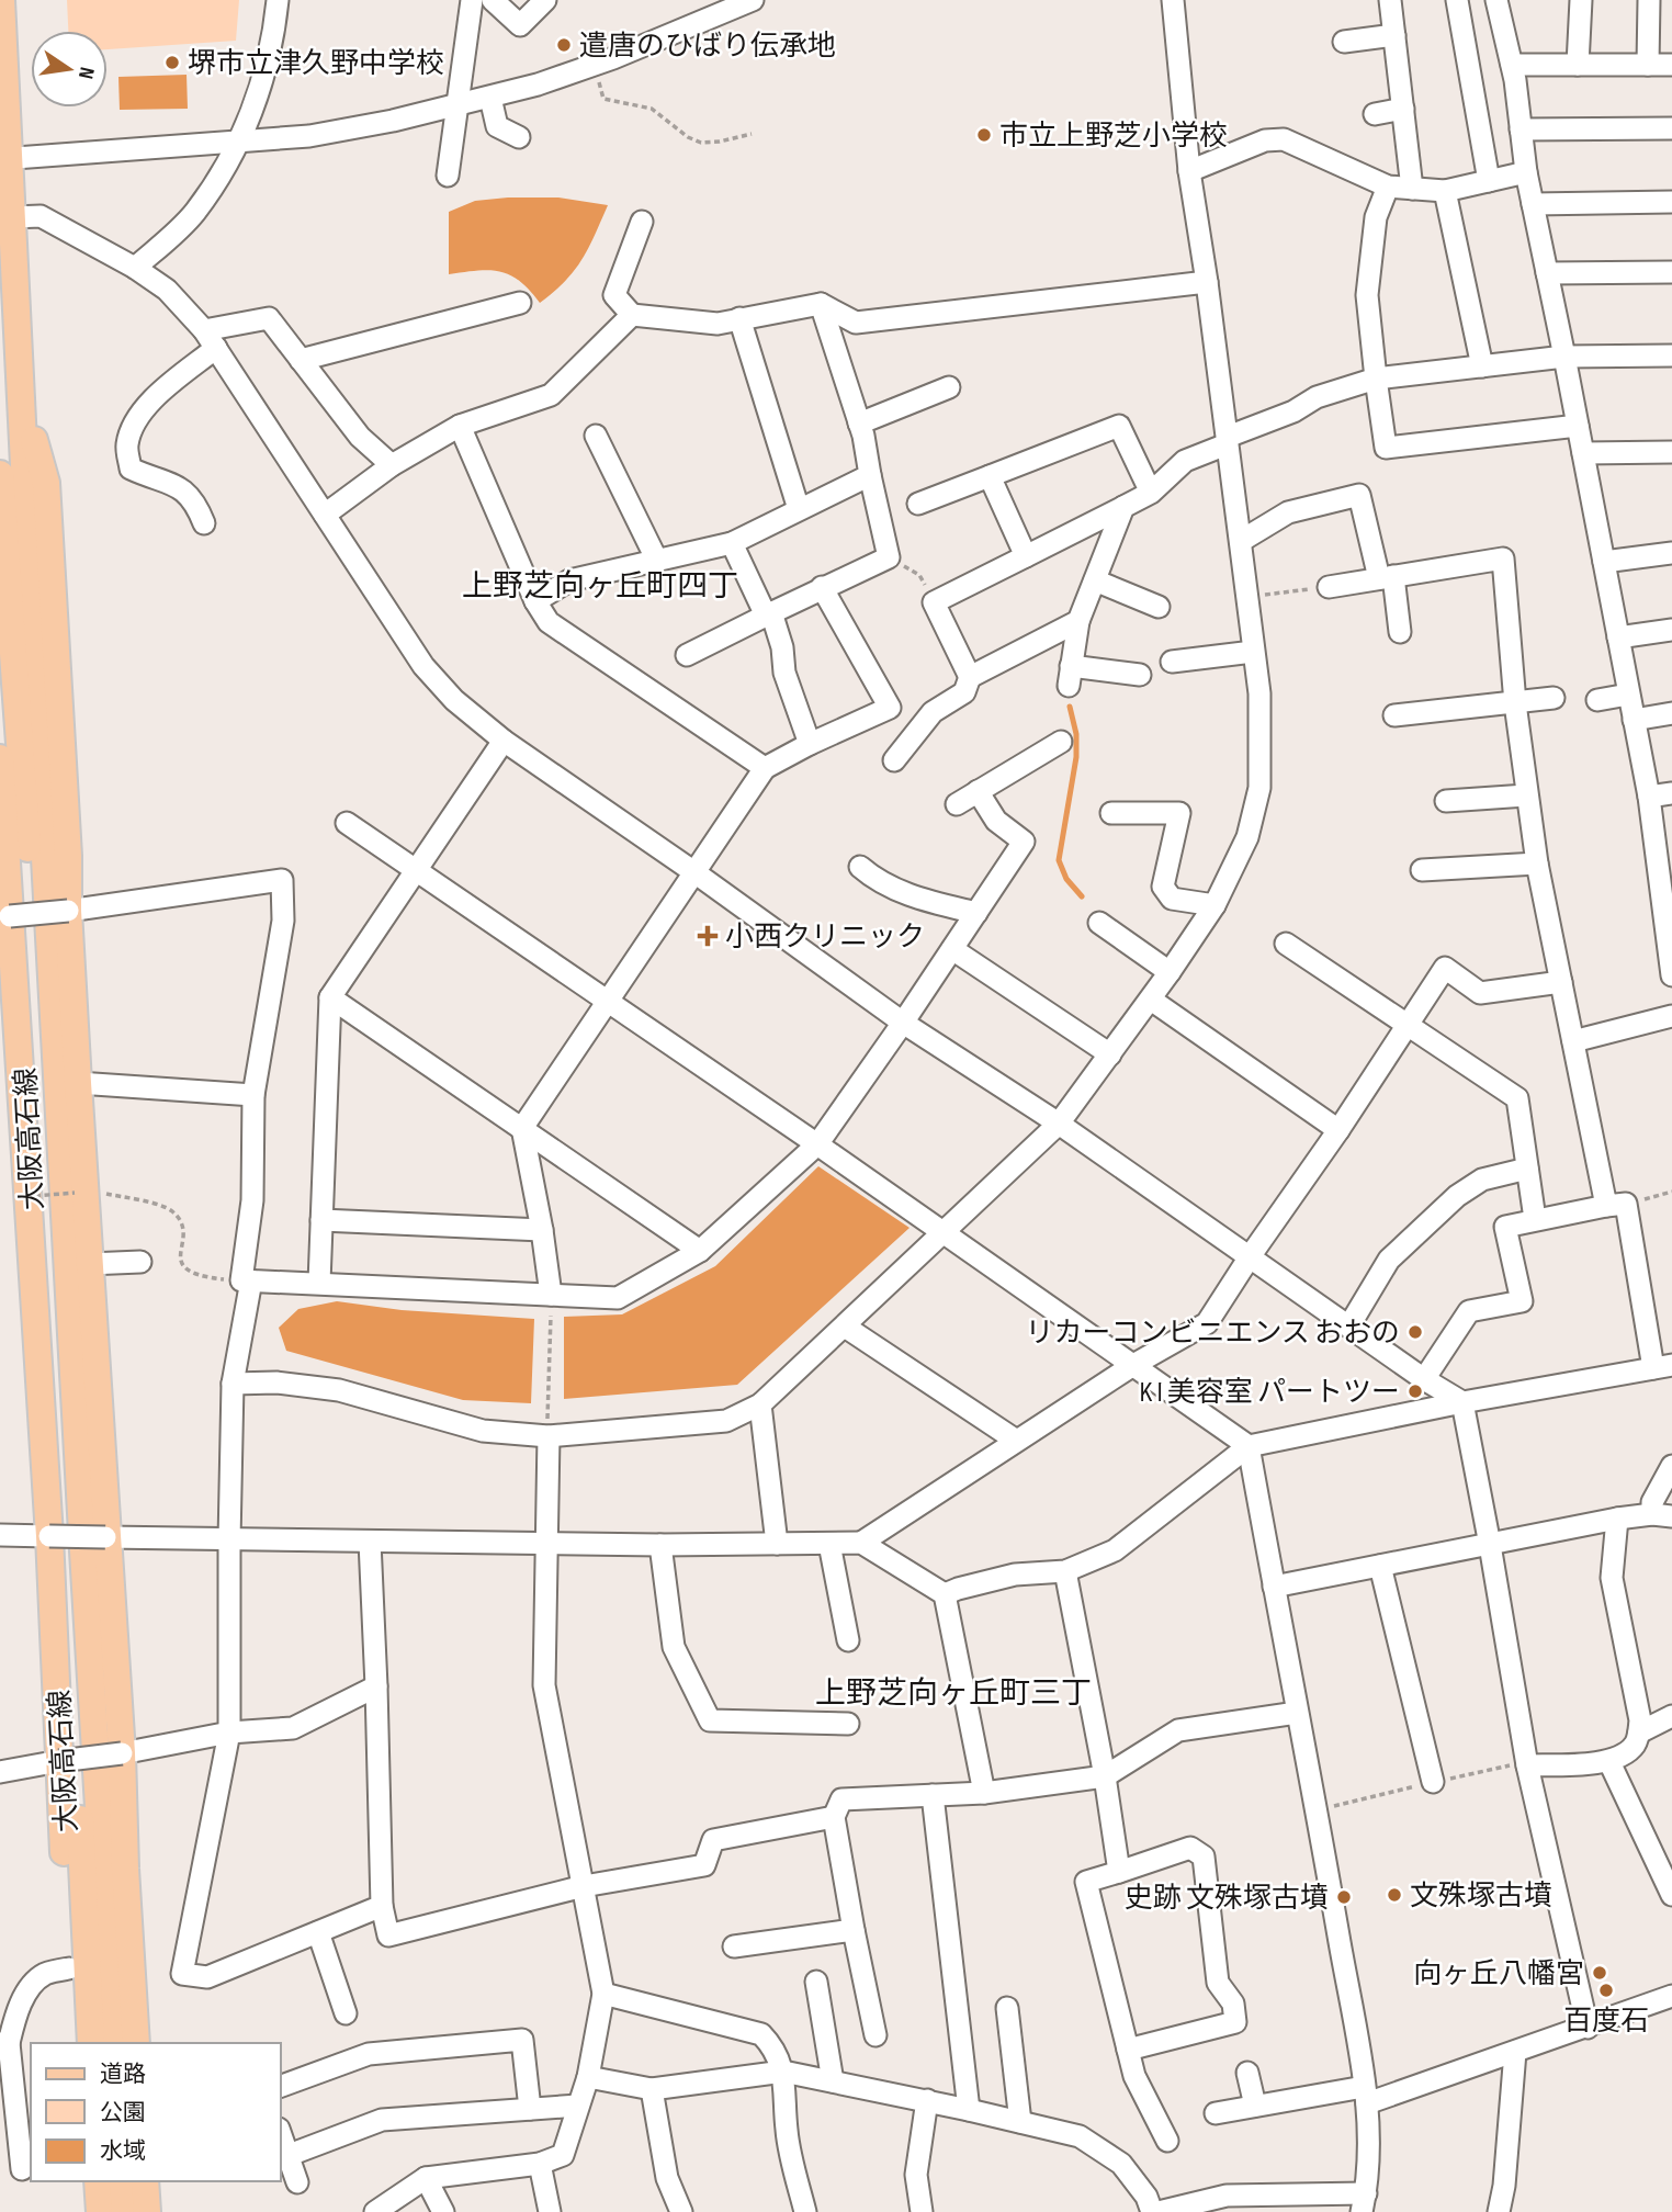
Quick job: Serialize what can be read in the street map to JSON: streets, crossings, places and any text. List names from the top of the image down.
{
  "streets": {
    "main road": ["大阪高石線"]
  },
  "districts": ["上野芝向ヶ丘町四丁", "上野芝向ヶ丘町三丁"],
  "places": {
    "other": [
      "遣唐のひばり伝承地",
      "堺市立津久野中学校",
      "市立上野芝小学校",
      "リカーコンビニエンス おおの",
      "K I 美容室 パートツー",
      "文殊塚古墳",
      "史跡 文殊塚古墳",
      "向ヶ丘八幡宮",
      "百度石"
    ],
    "health": ["小西クリニック"]
  },
  "legend": ["道路", "公園", "水域"],
  "north": "right"
}
